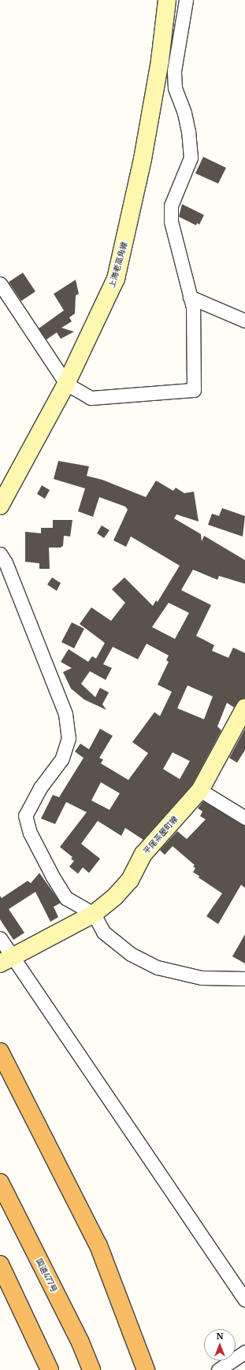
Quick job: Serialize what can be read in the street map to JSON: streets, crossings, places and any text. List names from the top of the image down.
{
  "streets": {
    "highway": ["国道477号"],
    "main road": ["上海老高角線", "平尾茶屋町線"]
  },
  "north": "top"
}
